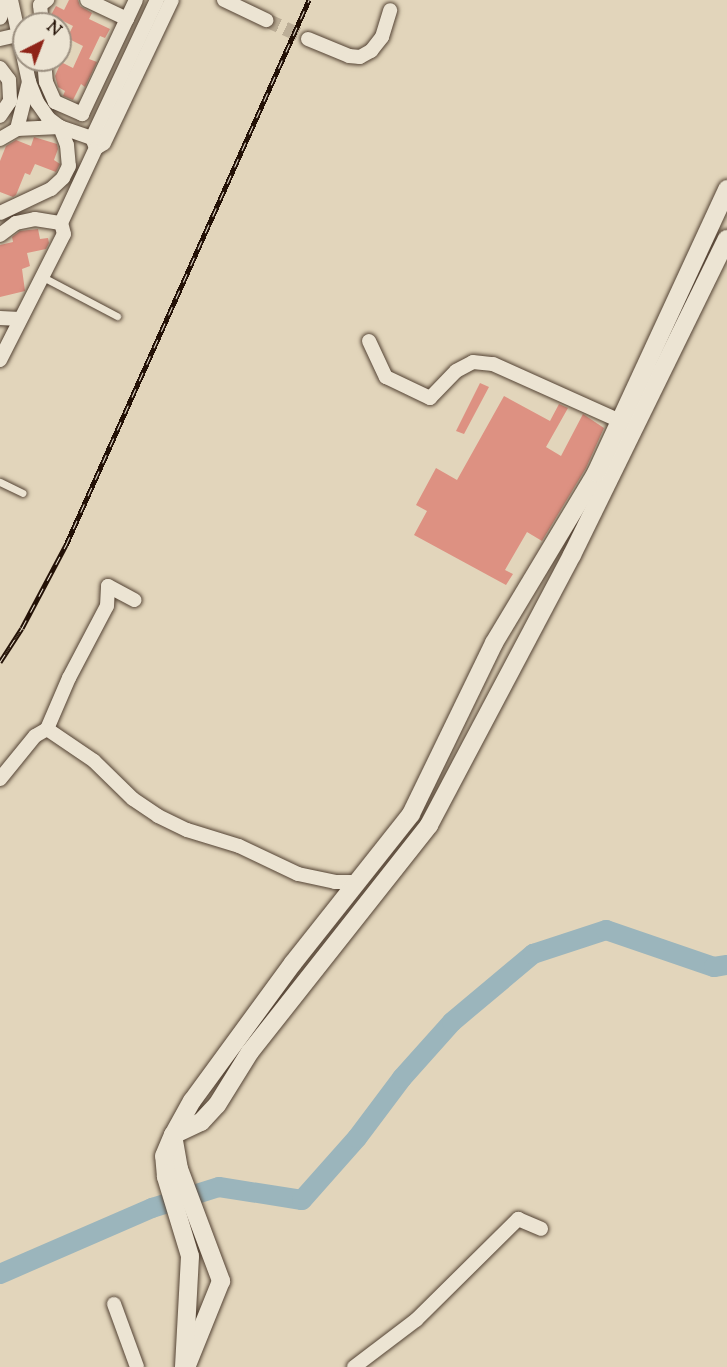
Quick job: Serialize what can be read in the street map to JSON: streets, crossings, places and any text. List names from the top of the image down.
{
  "north": "top right"
}
